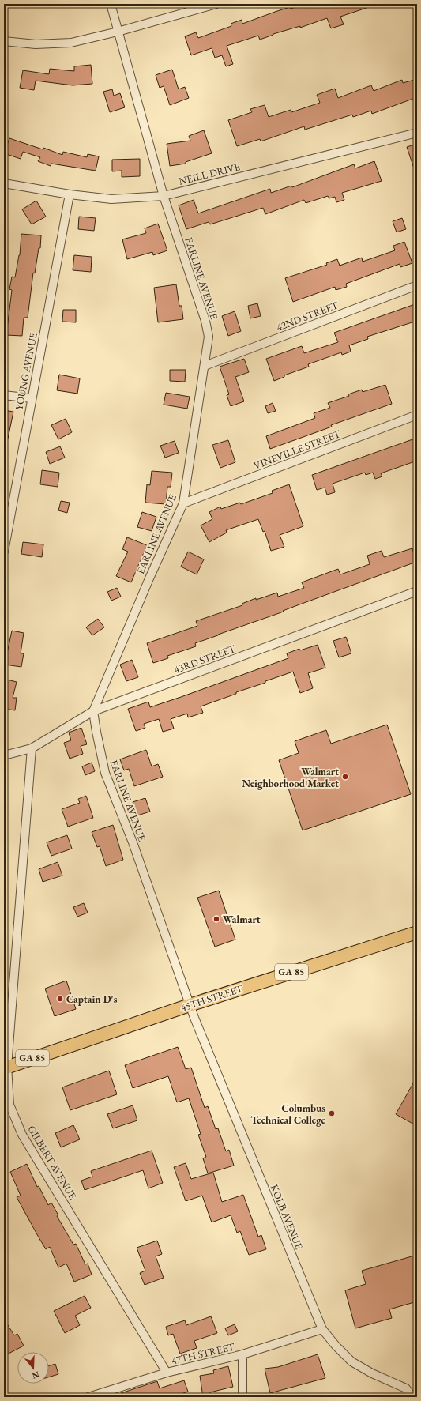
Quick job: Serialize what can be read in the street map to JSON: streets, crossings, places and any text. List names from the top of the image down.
{
  "streets": {
    "main road": ["GA 85", "45TH STREET"],
    "street": [
      "NEILL DRIVE",
      "EARLINE AVENUE",
      "42ND STREET",
      "YOUNG AVENUE",
      "VINEVILLE STREET",
      "43RD STREET",
      "GILBERT AVENUE",
      "KOLB AVENUE",
      "47TH STREET"
    ]
  },
  "crossings": [
    ["NEILL DRIVE", "EARLINE AVENUE"],
    ["NEILL DRIVE", "YOUNG AVENUE"],
    ["EARLINE AVENUE", "42ND STREET"],
    ["EARLINE AVENUE", "VINEVILLE STREET"],
    ["EARLINE AVENUE", "43RD STREET"],
    ["EARLINE AVENUE", "45TH STREET"],
    ["EARLINE AVENUE", "KOLB AVENUE"],
    ["43RD STREET", "GILBERT AVENUE"],
    ["45TH STREET", "GILBERT AVENUE"],
    ["45TH STREET", "KOLB AVENUE"],
    ["GILBERT AVENUE", "47TH STREET"],
    ["KOLB AVENUE", "47TH STREET"]
  ],
  "places": [
    "Walmart Neighborhood Market",
    "Walmart",
    "Captain D's",
    "Columbus Technical College"
  ],
  "north": "bottom"
}
